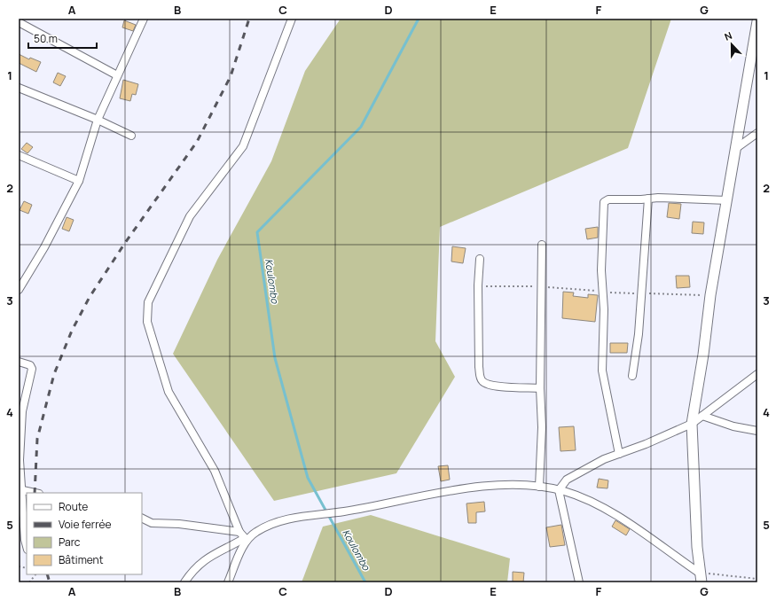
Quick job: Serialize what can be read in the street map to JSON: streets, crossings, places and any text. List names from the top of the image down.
{
  "water": ["Koulombo"],
  "legend": [
    "Route",
    "Voie ferrée",
    "Parc",
    "Bâtiment"
  ],
  "scale_bar": "50 m",
  "north": "top",
  "grid": {
    "columns": [
      "A",
      "B",
      "C",
      "D",
      "E",
      "F",
      "G"
    ],
    "rows": [
      "1",
      "2",
      "3",
      "4",
      "5"
    ]
  }
}
